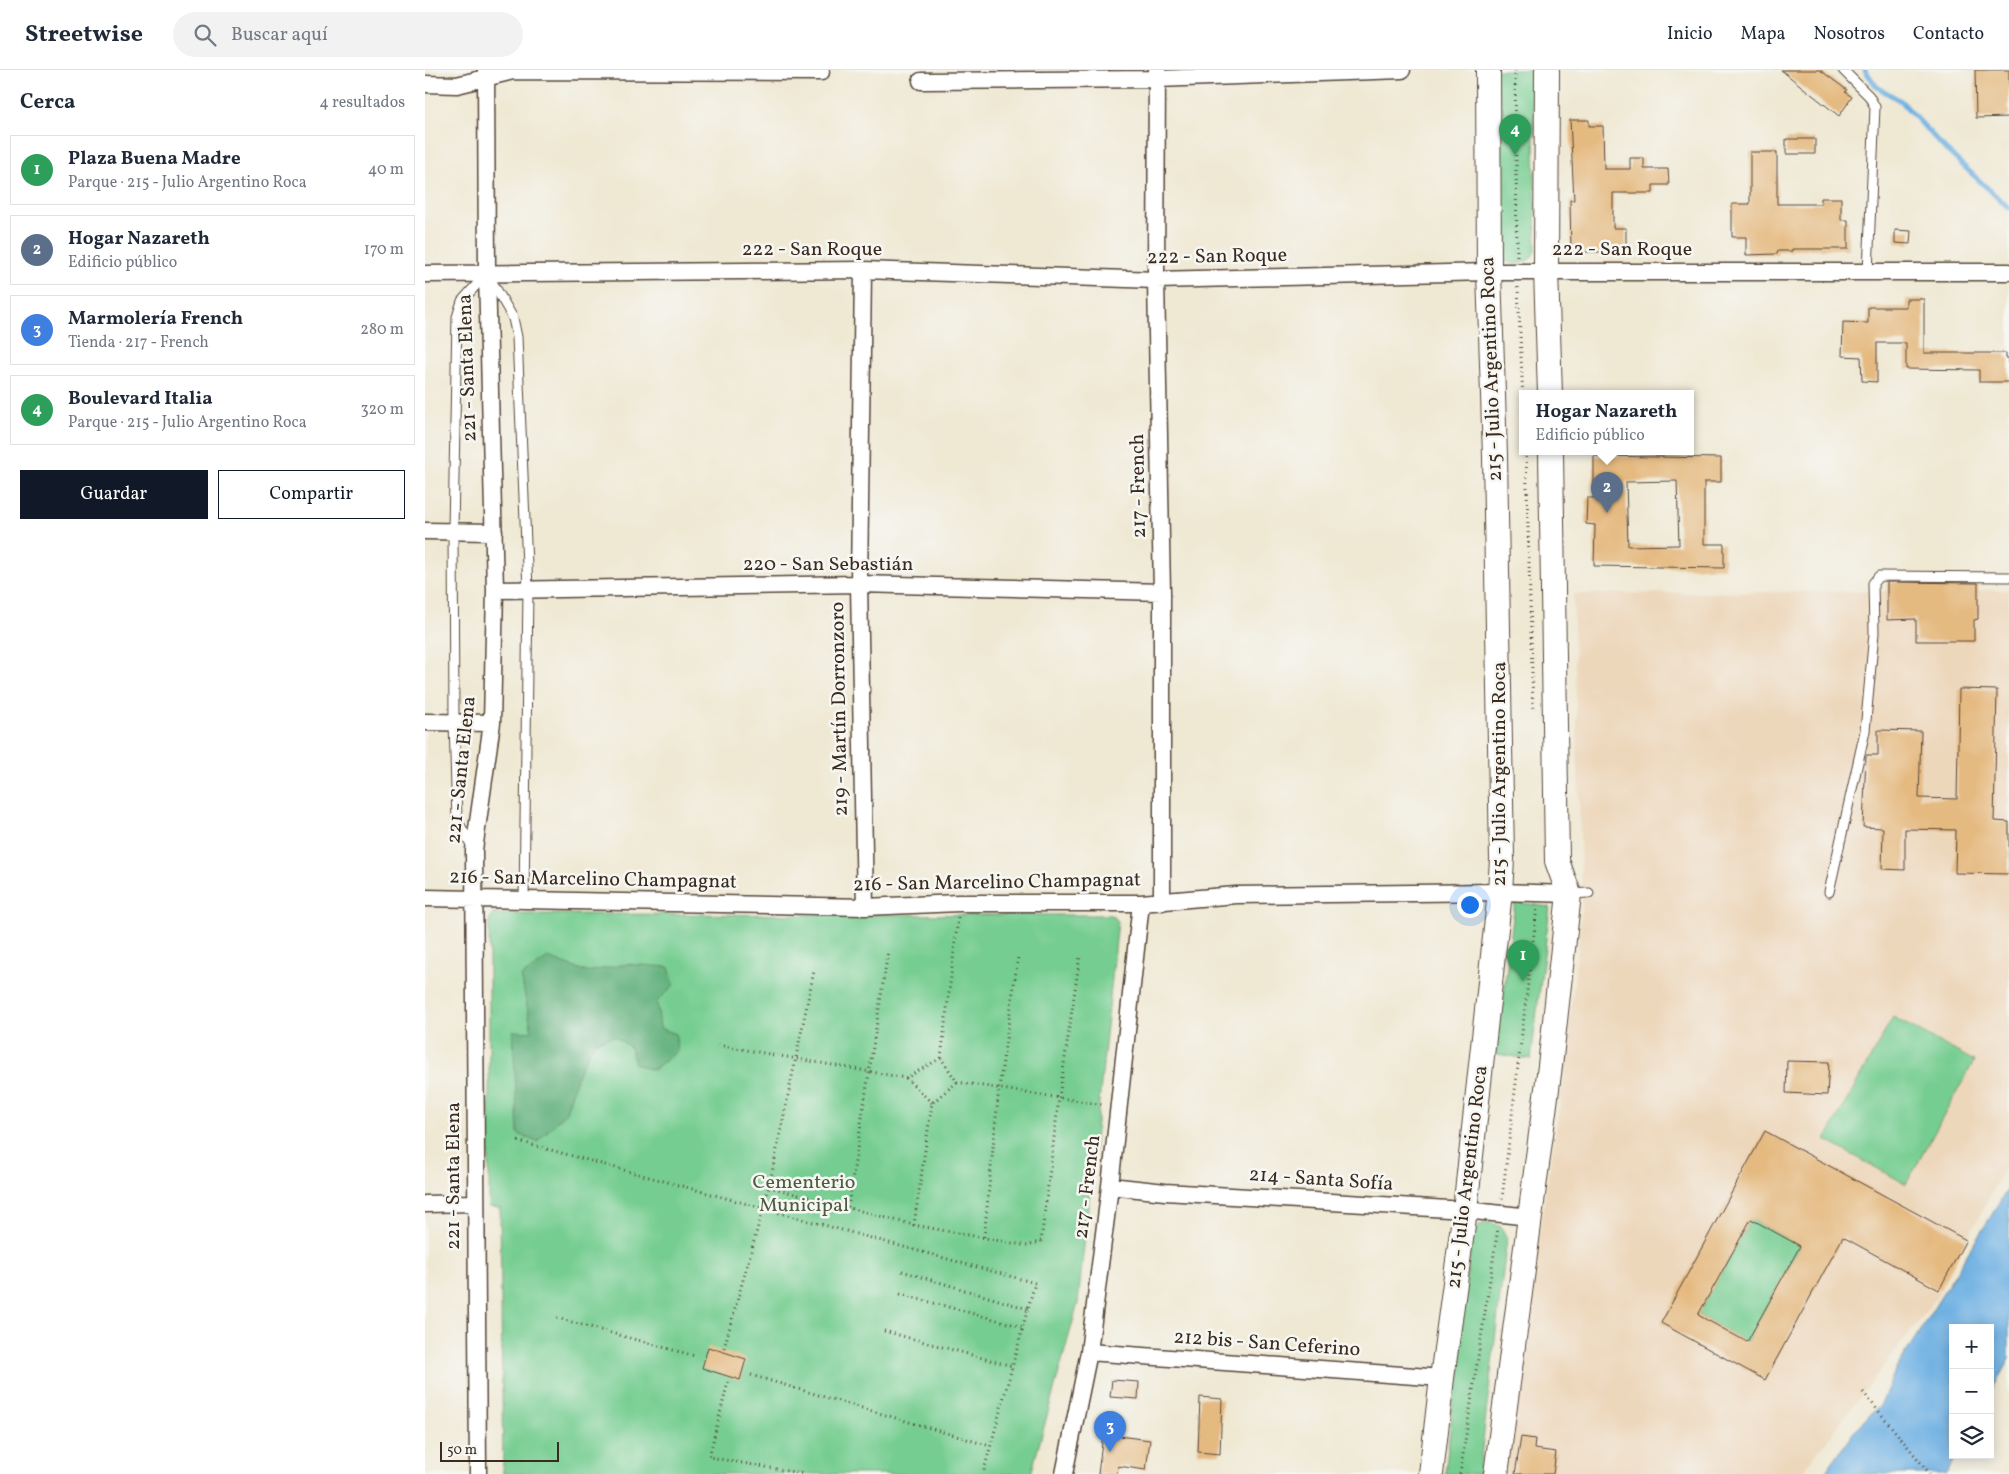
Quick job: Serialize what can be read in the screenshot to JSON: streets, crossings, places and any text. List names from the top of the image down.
{
  "streets": {
    "street": [
      "222 - San Roque",
      "221 - Santa Elena",
      "215 - Julio Argentino Roca",
      "217 - French",
      "220 - San Sebastián",
      "219 - Martín Dorronzoro",
      "216 - San Marcelino Champagnat",
      "214 - Santa Sofía",
      "212 bis - San Ceferino"
    ]
  },
  "crossings": [
    ["222 - San Roque", "221 - Santa Elena"],
    ["222 - San Roque", "215 - Julio Argentino Roca"],
    ["222 - San Roque", "217 - French"],
    ["222 - San Roque", "219 - Martín Dorronzoro"],
    ["221 - Santa Elena", "220 - San Sebastián"],
    ["221 - Santa Elena", "216 - San Marcelino Champagnat"],
    ["215 - Julio Argentino Roca", "216 - San Marcelino Champagnat"],
    ["215 - Julio Argentino Roca", "214 - Santa Sofía"],
    ["215 - Julio Argentino Roca", "212 bis - San Ceferino"],
    ["217 - French", "220 - San Sebastián"],
    ["217 - French", "216 - San Marcelino Champagnat"],
    ["217 - French", "214 - Santa Sofía"],
    ["217 - French", "212 bis - San Ceferino"],
    ["220 - San Sebastián", "219 - Martín Dorronzoro"],
    ["219 - Martín Dorronzoro", "216 - San Marcelino Champagnat"]
  ],
  "parks": ["Cementerio Municipal"],
  "scale_bar": "50 m",
  "page": {
    "header": "Streetwise",
    "search": "Buscar aquí",
    "nav": [
      "Inicio",
      "Mapa",
      "Nosotros",
      "Contacto"
    ],
    "heading": ["Cerca", "4 resultados"],
    "pins": [
      "4",
      "2",
      "1",
      "3"
    ],
    "list": [
      {
        "mark": "1",
        "name": "Plaza Buena Madre",
        "note": "Parque · 215 - Julio Argentino Roca",
        "value": "40 m"
      },
      {
        "mark": "2",
        "name": "Hogar Nazareth",
        "note": "Edificio público",
        "value": "170 m"
      },
      {
        "mark": "3",
        "name": "Marmolería French",
        "note": "Tienda · 217 - French",
        "value": "280 m"
      },
      {
        "mark": "4",
        "name": "Boulevard Italia",
        "note": "Parque · 215 - Julio Argentino Roca",
        "value": "320 m"
      }
    ],
    "popup": ["Hogar Nazareth", "Edificio público"],
    "buttons": ["Guardar", "Compartir"],
    "map_buttons": ["+", "−"],
    "scale": "50 m"
  }
}
